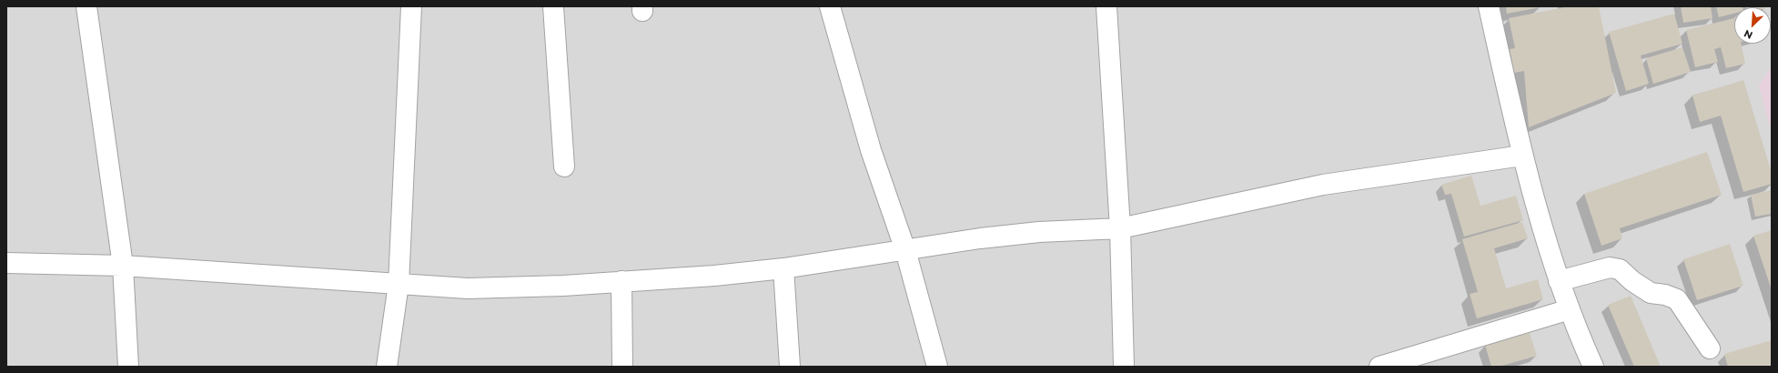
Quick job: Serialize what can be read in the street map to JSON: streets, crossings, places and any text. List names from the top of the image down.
{
  "north": "bottom left"
}
